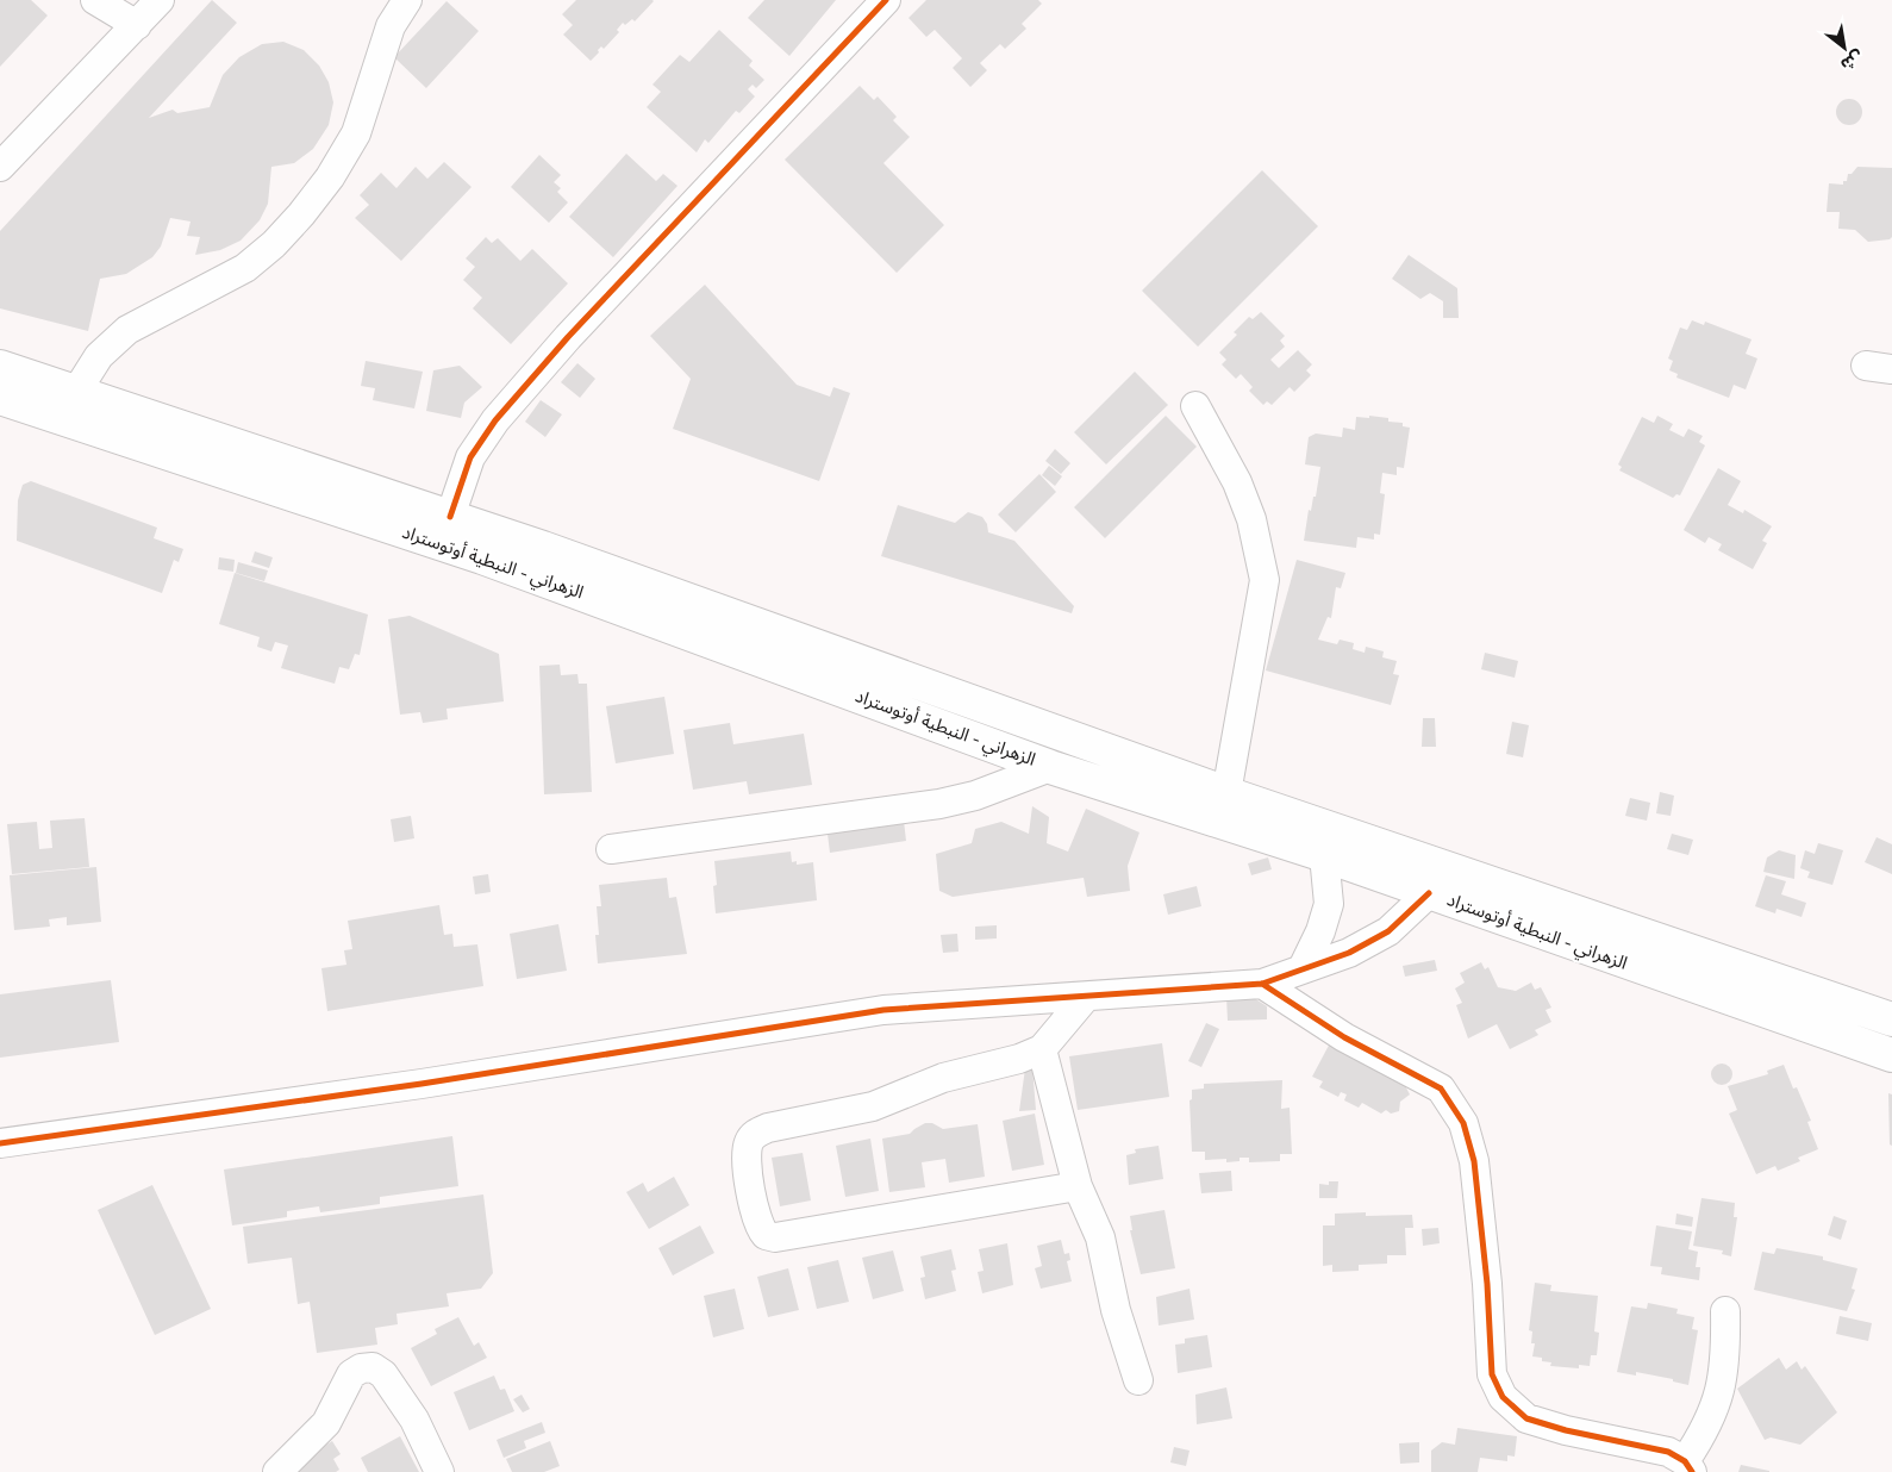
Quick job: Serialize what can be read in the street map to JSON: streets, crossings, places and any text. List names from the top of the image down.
{
  "streets": {
    "highway": ["الزهراني - النبطية أوتوستراد"]
  },
  "north": "bottom right"
}
